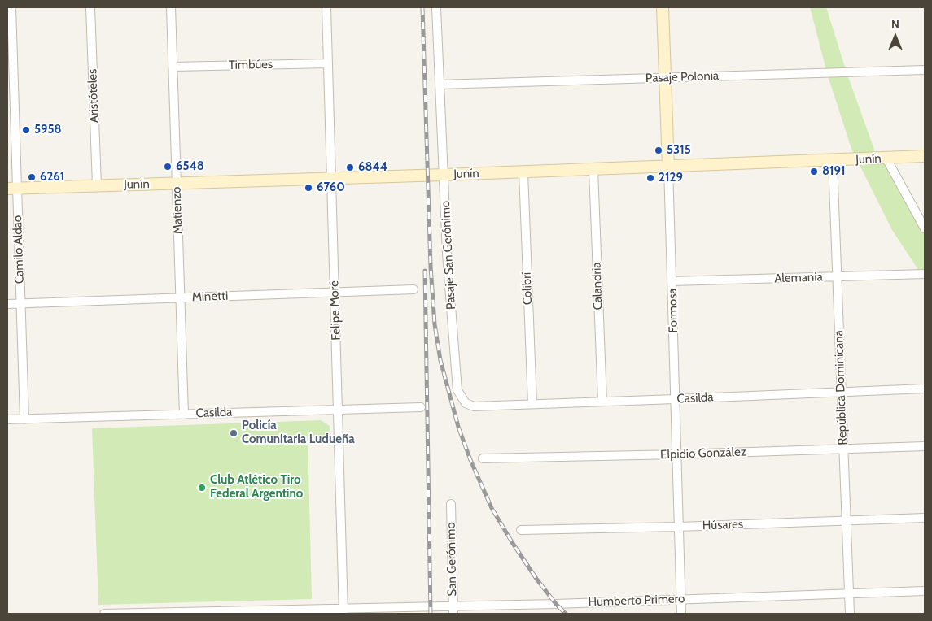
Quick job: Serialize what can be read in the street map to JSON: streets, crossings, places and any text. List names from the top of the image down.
{
  "streets": {
    "main road": ["Junín", "Formosa"],
    "street": [
      "Timbúes",
      "Pasaje Polonia",
      "Aristóteles",
      "Matienzo",
      "Camilo Aldao",
      "Pasaje San Gerónimo",
      "Alemania",
      "Calandria",
      "Colibrí",
      "Minetti",
      "Felipe Moré",
      "República Dominicana",
      "Casilda",
      "Elpidio González",
      "Húsares",
      "San Gerónimo",
      "Humberto Primero"
    ]
  },
  "crossings": [
    ["Timbúes", "Matienzo"],
    ["Timbúes", "Felipe Moré"],
    ["Pasaje Polonia", "Pasaje San Gerónimo"],
    ["Pasaje Polonia", "Formosa"],
    ["Aristóteles", "Junín"],
    ["Junín", "Matienzo"],
    ["Junín", "Camilo Aldao"],
    ["Junín", "Pasaje San Gerónimo"],
    ["Junín", "Calandria"],
    ["Junín", "Colibrí"],
    ["Junín", "Felipe Moré"],
    ["Junín", "Formosa"],
    ["Junín", "República Dominicana"],
    ["Matienzo", "Minetti"],
    ["Matienzo", "Casilda"],
    ["Camilo Aldao", "Minetti"],
    ["Camilo Aldao", "Casilda"],
    ["Pasaje San Gerónimo", "Casilda"],
    ["Alemania", "Formosa"],
    ["Alemania", "República Dominicana"],
    ["Calandria", "Casilda"],
    ["Colibrí", "Casilda"],
    ["Minetti", "Felipe Moré"],
    ["Felipe Moré", "Casilda"],
    ["Felipe Moré", "Humberto Primero"],
    ["Formosa", "Casilda"],
    ["Formosa", "Elpidio González"],
    ["Formosa", "Húsares"],
    ["Formosa", "Humberto Primero"],
    ["República Dominicana", "Casilda"],
    ["República Dominicana", "Elpidio González"],
    ["República Dominicana", "Húsares"],
    ["República Dominicana", "Humberto Primero"],
    ["San Gerónimo", "Humberto Primero"]
  ],
  "places": [
    "5958",
    "5315",
    "6548",
    "6844",
    "8191",
    "6261",
    "2129",
    "6760",
    "Policía Comunitaria Ludueña",
    "Club Atlético Tiro Federal Argentino"
  ],
  "north": "top"
}
